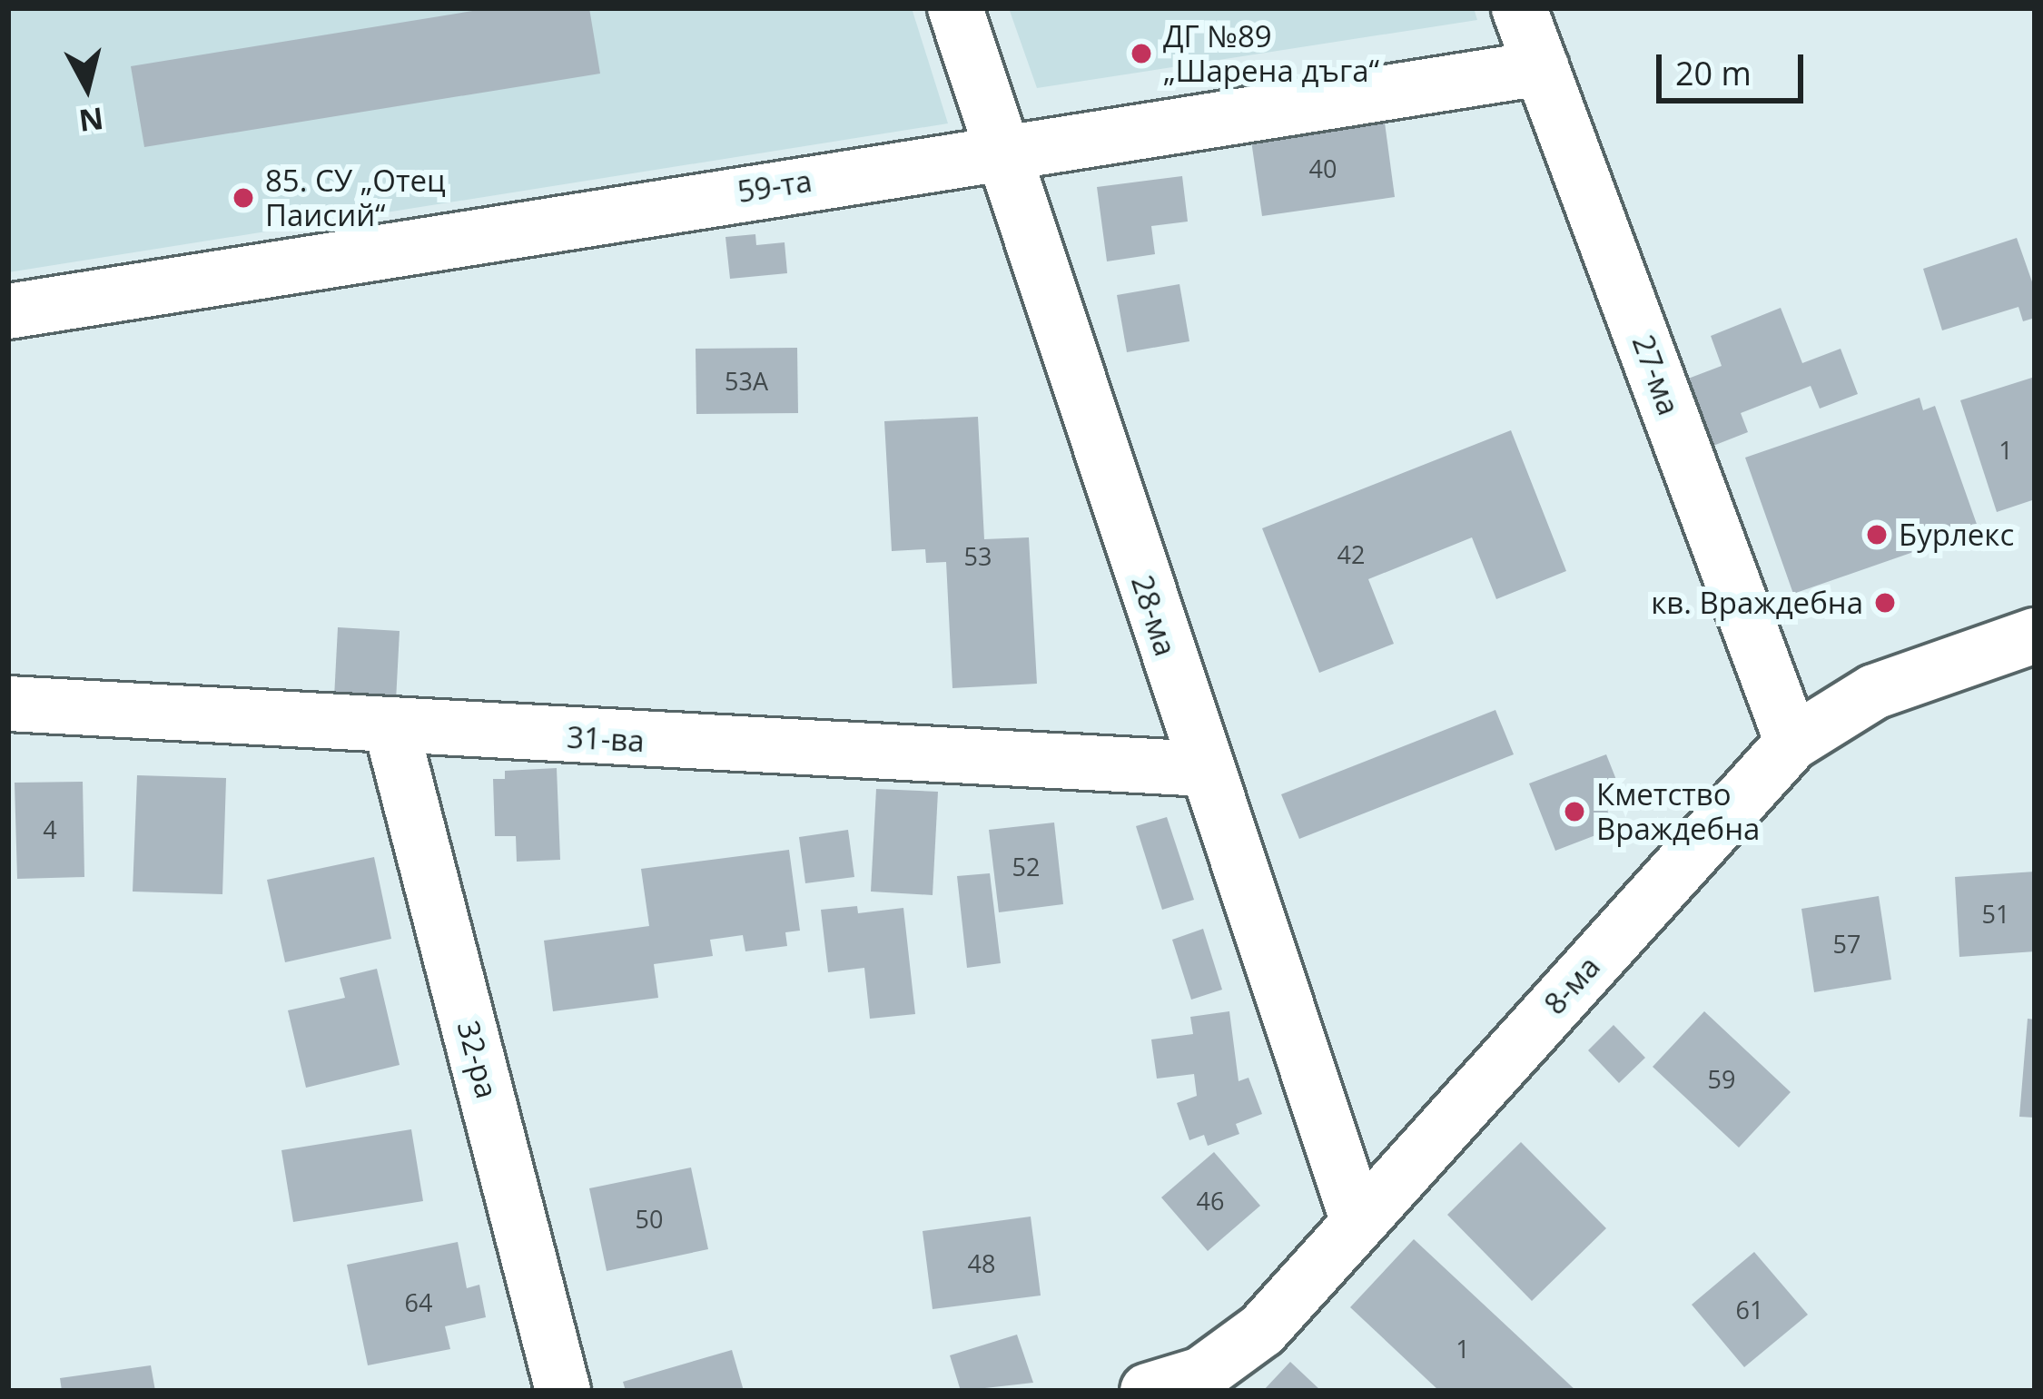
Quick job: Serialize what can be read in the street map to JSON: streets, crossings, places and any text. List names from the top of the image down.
{
  "streets": {
    "street": [
      "59-та",
      "27-ма",
      "28-ма",
      "31-ва",
      "8-ма",
      "32-ра"
    ]
  },
  "crossings": [
    ["59-та", "27-ма"],
    ["59-та", "28-ма"],
    ["27-ма", "8-ма"],
    ["28-ма", "31-ва"],
    ["28-ма", "8-ма"],
    ["31-ва", "32-ра"]
  ],
  "places": [
    "ДГ №89 „Шарена дъга“",
    "85. СУ „Отец Паисий“",
    "Бурлекс",
    "кв. Враждебна",
    "Кметство Враждебна"
  ],
  "house_numbers": [
    "40",
    "53А",
    "1",
    "42",
    "53",
    "4",
    "52",
    "51",
    "57",
    "59",
    "46",
    "50",
    "48",
    "64",
    "61",
    "1"
  ],
  "scale_bar": "20 m",
  "north": "bottom"
}
